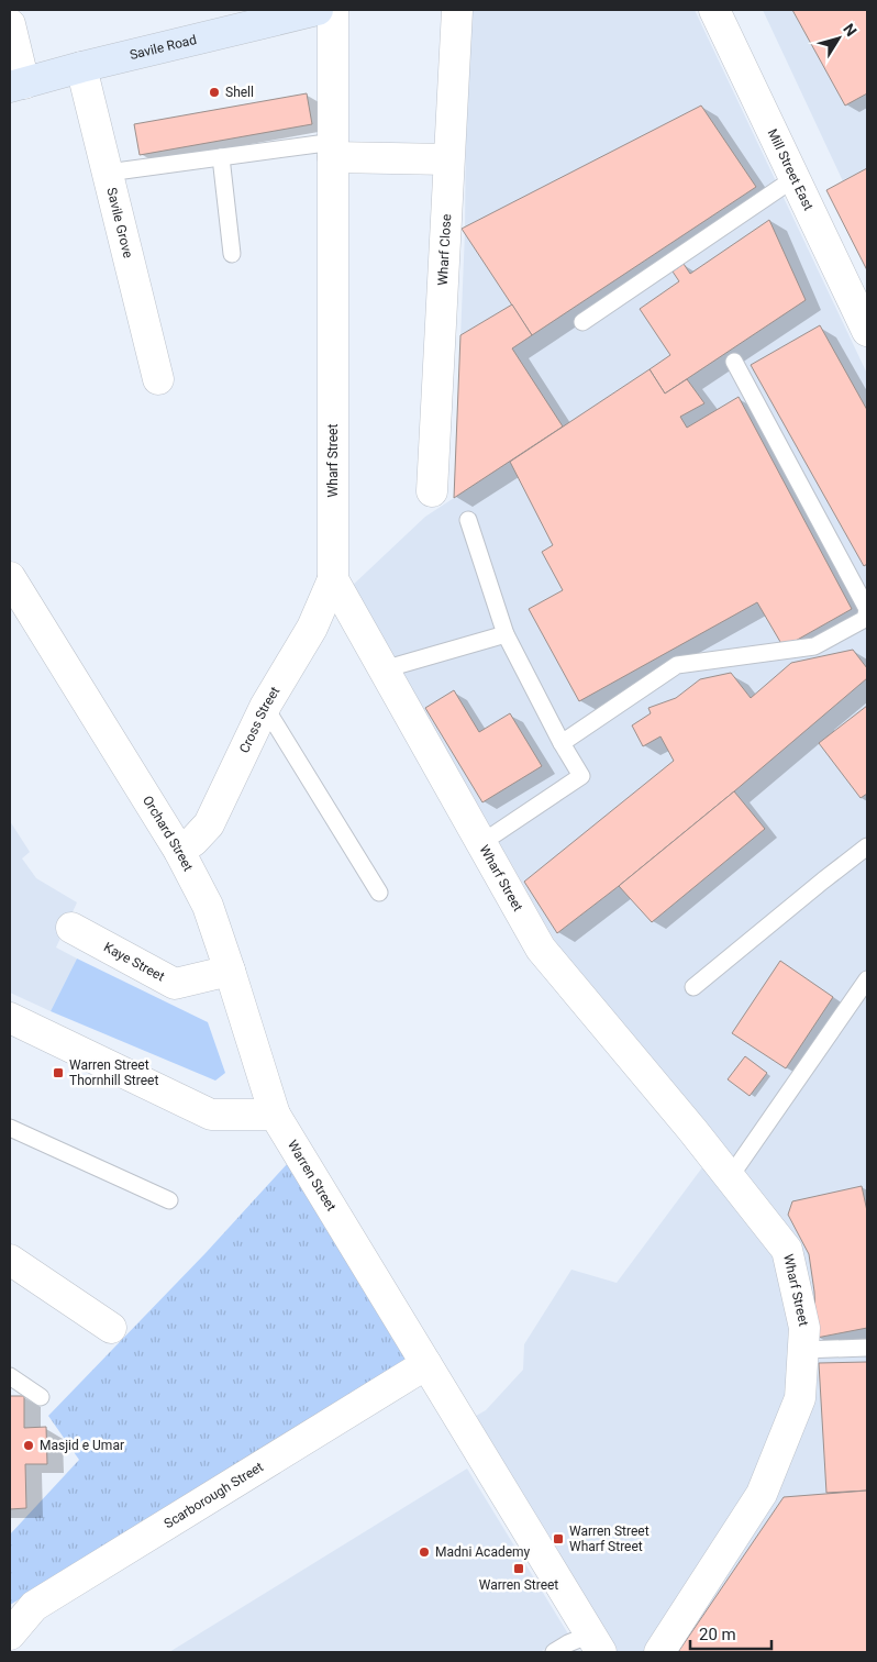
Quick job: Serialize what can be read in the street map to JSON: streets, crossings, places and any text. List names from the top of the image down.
{
  "streets": {
    "main road": ["Savile Road"],
    "street": [
      "Mill Street East",
      "Savile Grove",
      "Wharf Close",
      "Wharf Street",
      "Cross Street",
      "Orchard Street",
      "Kaye Street",
      "Warren Street",
      "Scarborough Street"
    ]
  },
  "crossings": [
    ["Savile Road", "Savile Grove"],
    ["Wharf Street", "Cross Street"],
    ["Cross Street", "Orchard Street"],
    ["Orchard Street", "Kaye Street"],
    ["Orchard Street", "Warren Street"],
    ["Warren Street", "Scarborough Street"]
  ],
  "places": {
    "other": ["Shell", "Masjid e Umar", "Madni Academy"],
    "transit": ["Warren Street Thornhill Street", "Warren Street Wharf Street", "Warren Street"]
  },
  "scale_bar": "20 m",
  "north": "top right"
}
